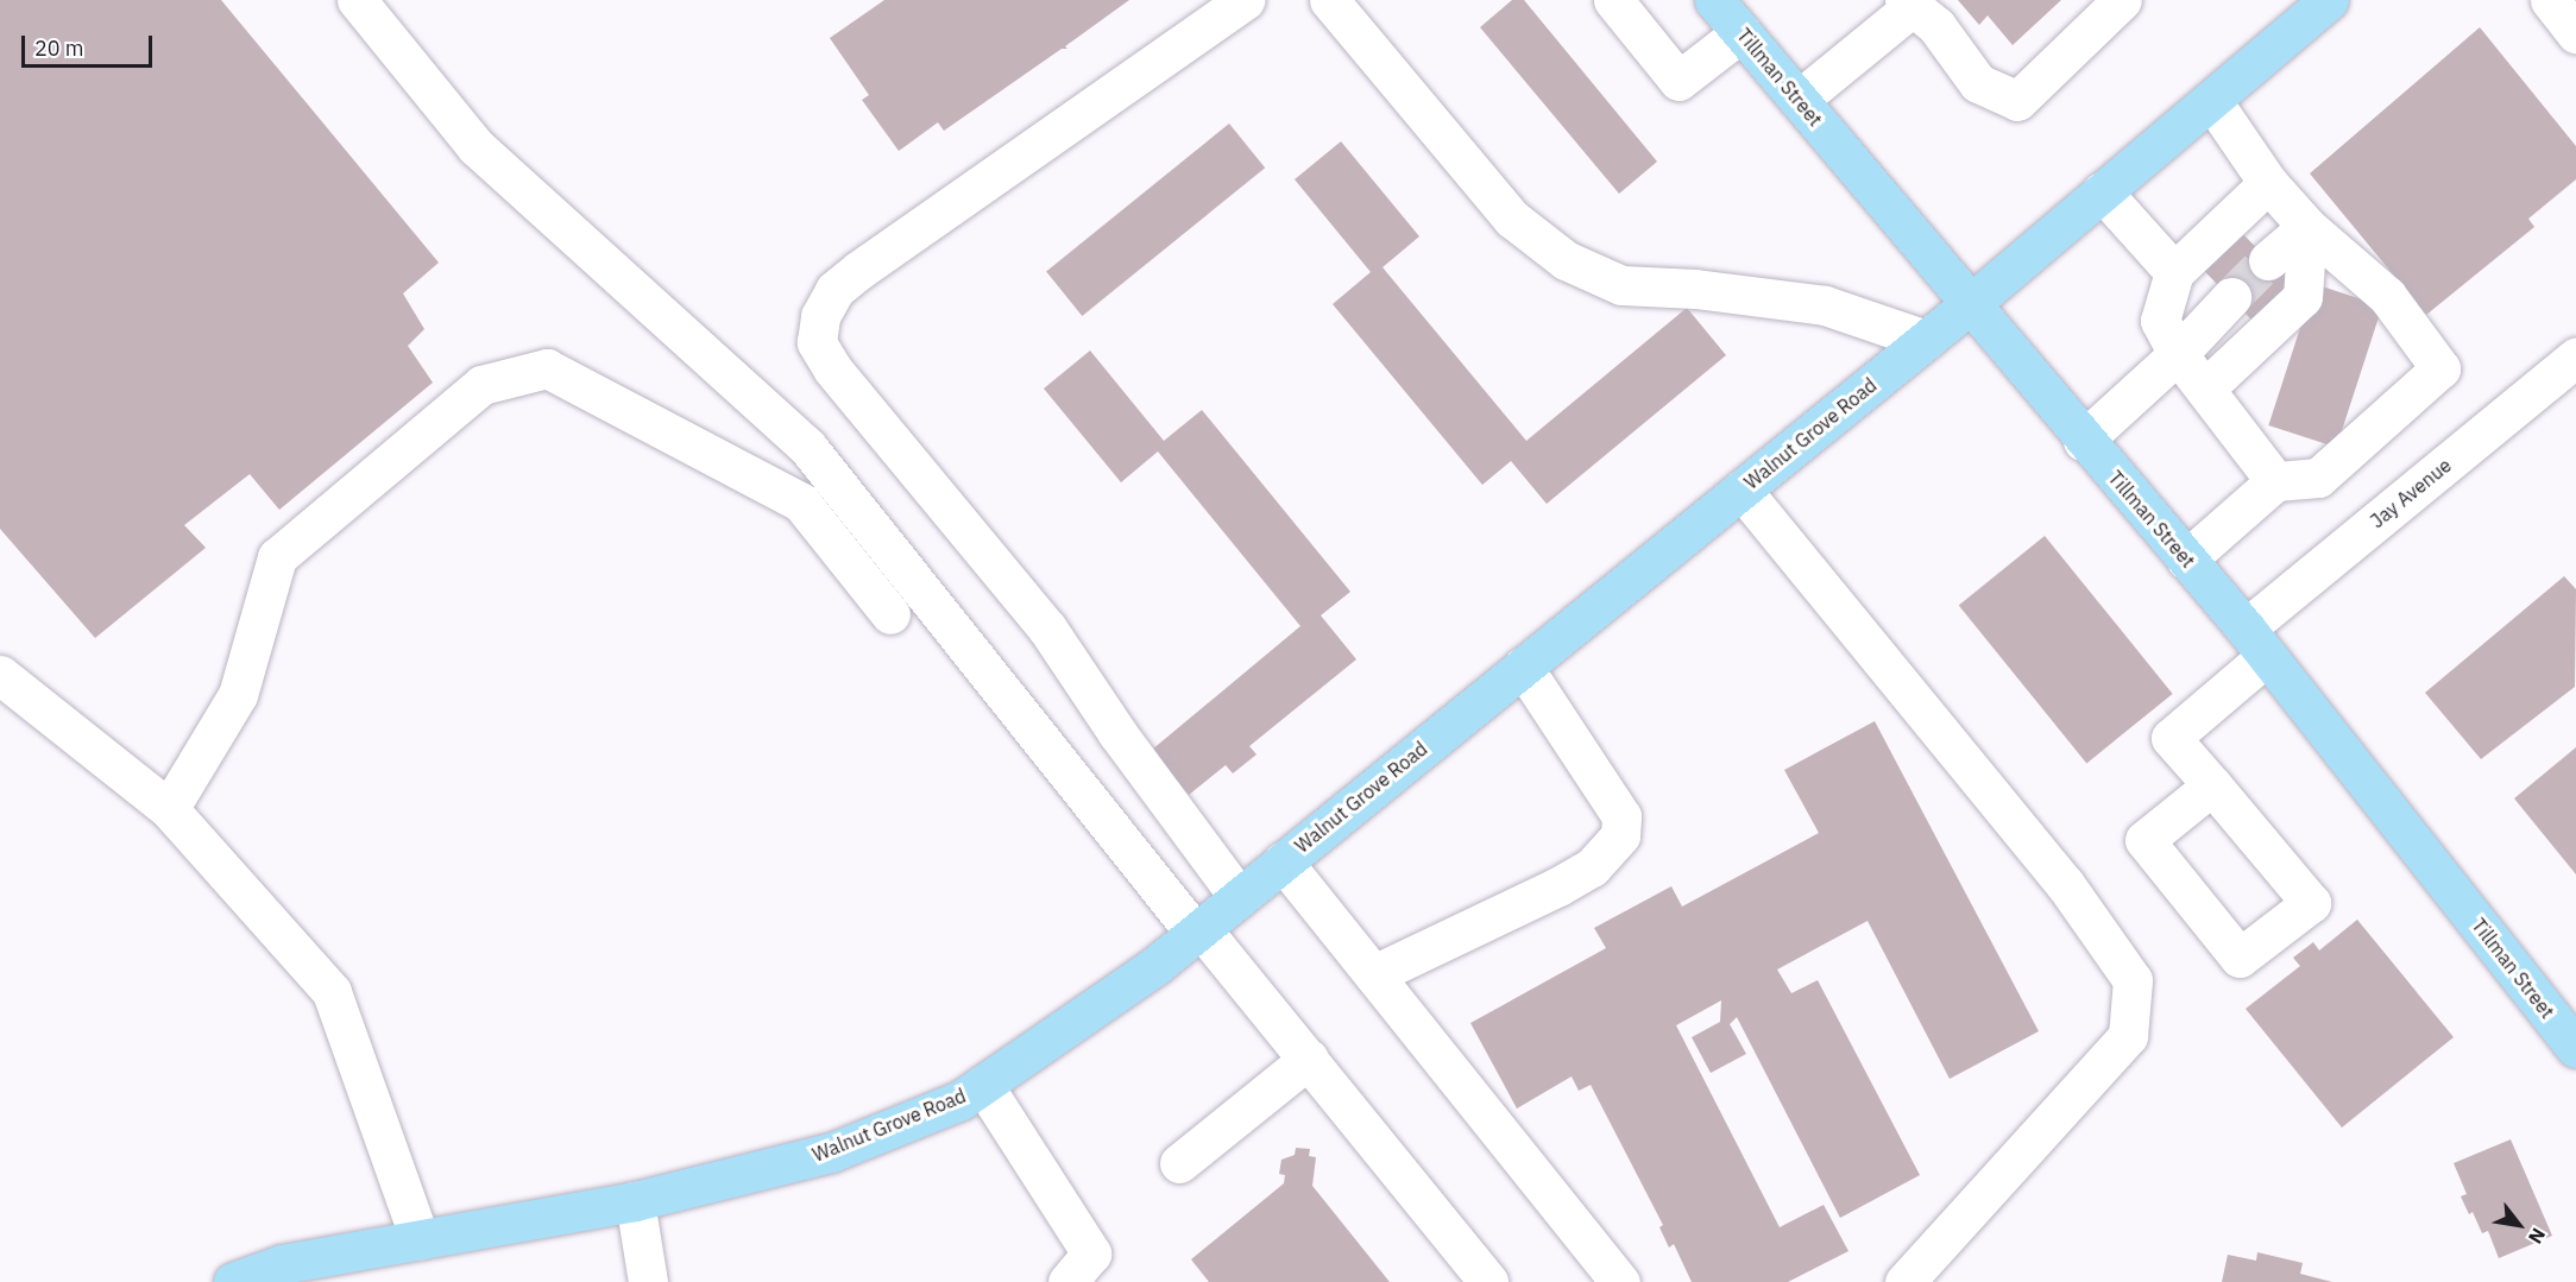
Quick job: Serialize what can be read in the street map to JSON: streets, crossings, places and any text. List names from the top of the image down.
{
  "streets": {
    "main road": ["Tillman Street", "Walnut Grove Road"],
    "street": ["Jay Avenue"]
  },
  "crossings": [
    ["Tillman Street", "Walnut Grove Road"],
    ["Tillman Street", "Jay Avenue"]
  ],
  "scale_bar": "20 m",
  "north": "bottom right"
}
